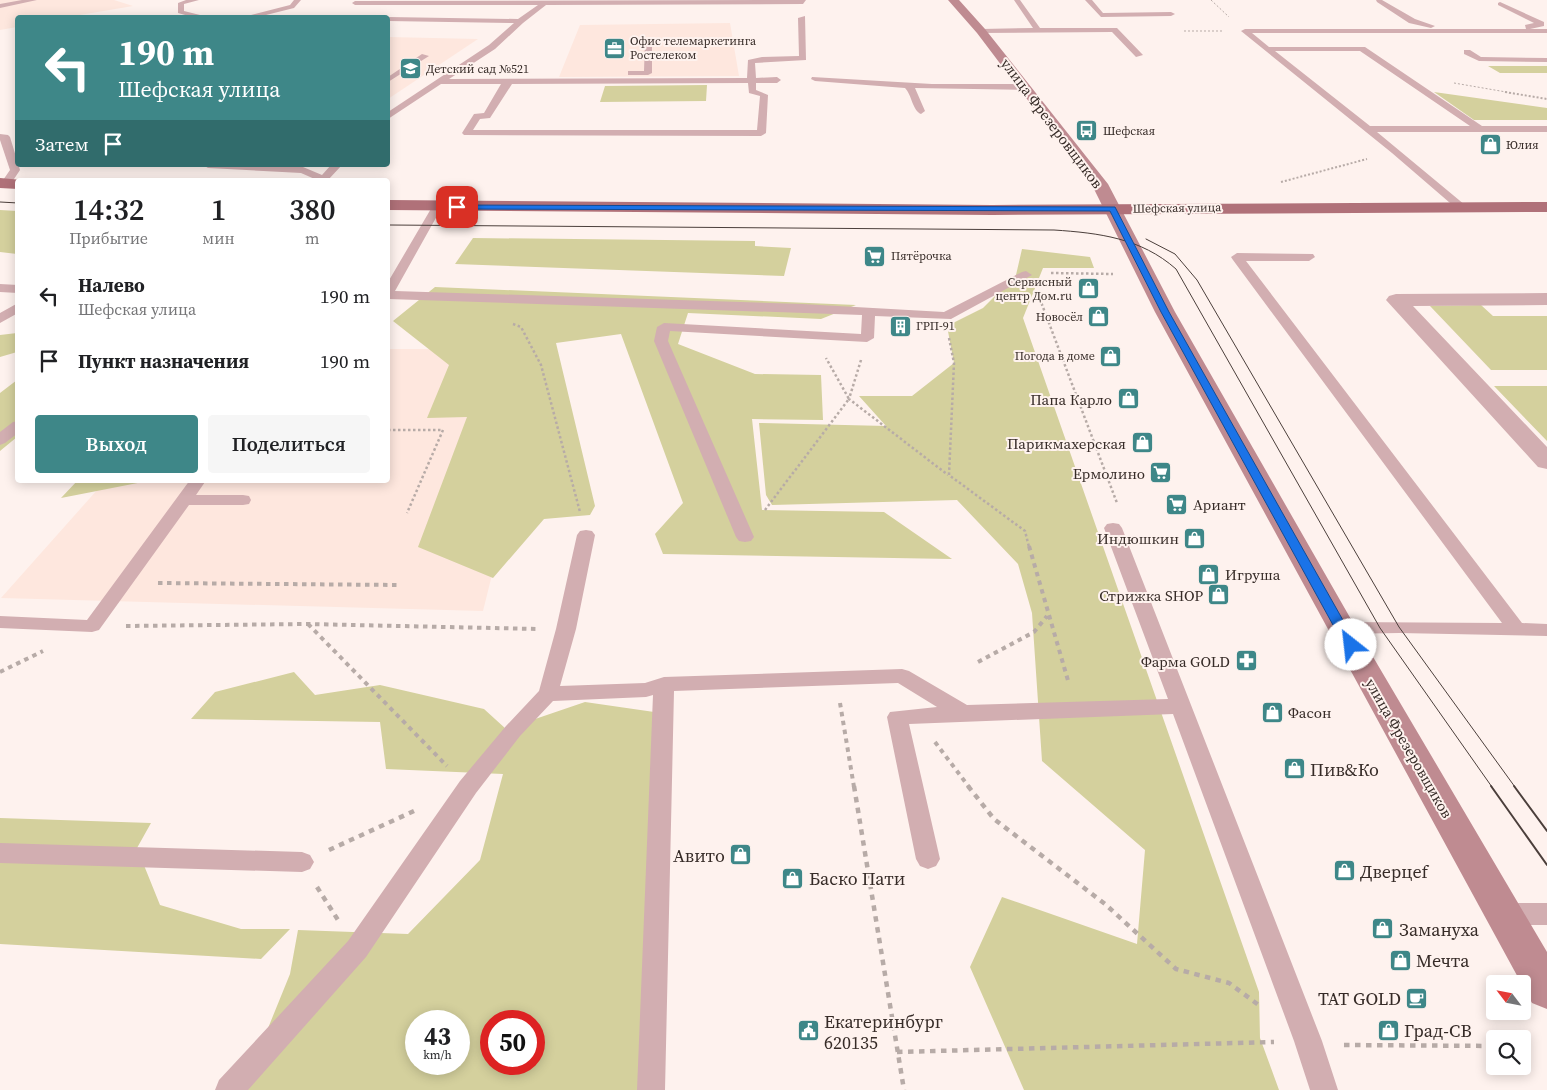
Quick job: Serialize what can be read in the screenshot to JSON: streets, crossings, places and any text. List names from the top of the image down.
{
  "streets": {
    "main road": ["улица Фрезеровщиков", "Шефская улица"]
  },
  "crossings": [
    ["улица Фрезеровщиков", "Шефская улица"]
  ],
  "places": {
    "office": ["Офис телемаркетинга Ростелеком"],
    "school or university": ["Детский сад №521"],
    "bus stop": ["Шефская"],
    "shop": [
      "Юлия",
      "Сервисный центр Дом.ru",
      "Новосёл",
      "Погода в доме",
      "Папа Карло",
      "Парикмахерская",
      "Индюшкин",
      "Игруша",
      "Стрижка SHOP",
      "Фасон",
      "Пив&Ко",
      "Авито",
      "Дверцеf",
      "Баско Пати",
      "Замануха",
      "Мечта",
      "Град-СВ"
    ],
    "supermarket": ["Пятёрочка", "Ермолино", "Ариант"],
    "building": ["ГРП-91"],
    "pharmacy": ["Фарма GOLD"],
    "cafe": ["TAT GOLD"],
    "public building": ["Екатеринбург 620135"]
  },
  "north": "top left",
  "page": {
    "turn": ["190 m", "Шефская улица"],
    "then": "Затем",
    "eta": [
      "14:32",
      "Прибытие",
      "1",
      "мин",
      "380",
      "m"
    ],
    "list": [
      {
        "name": "Налево",
        "note": "Шефская улица",
        "value": "190 m"
      },
      {
        "name": "Пункт назначения",
        "value": "190 m"
      }
    ],
    "buttons": ["Выход", "Поделиться"],
    "speed": "43 km/h",
    "limit": "50"
  }
}
